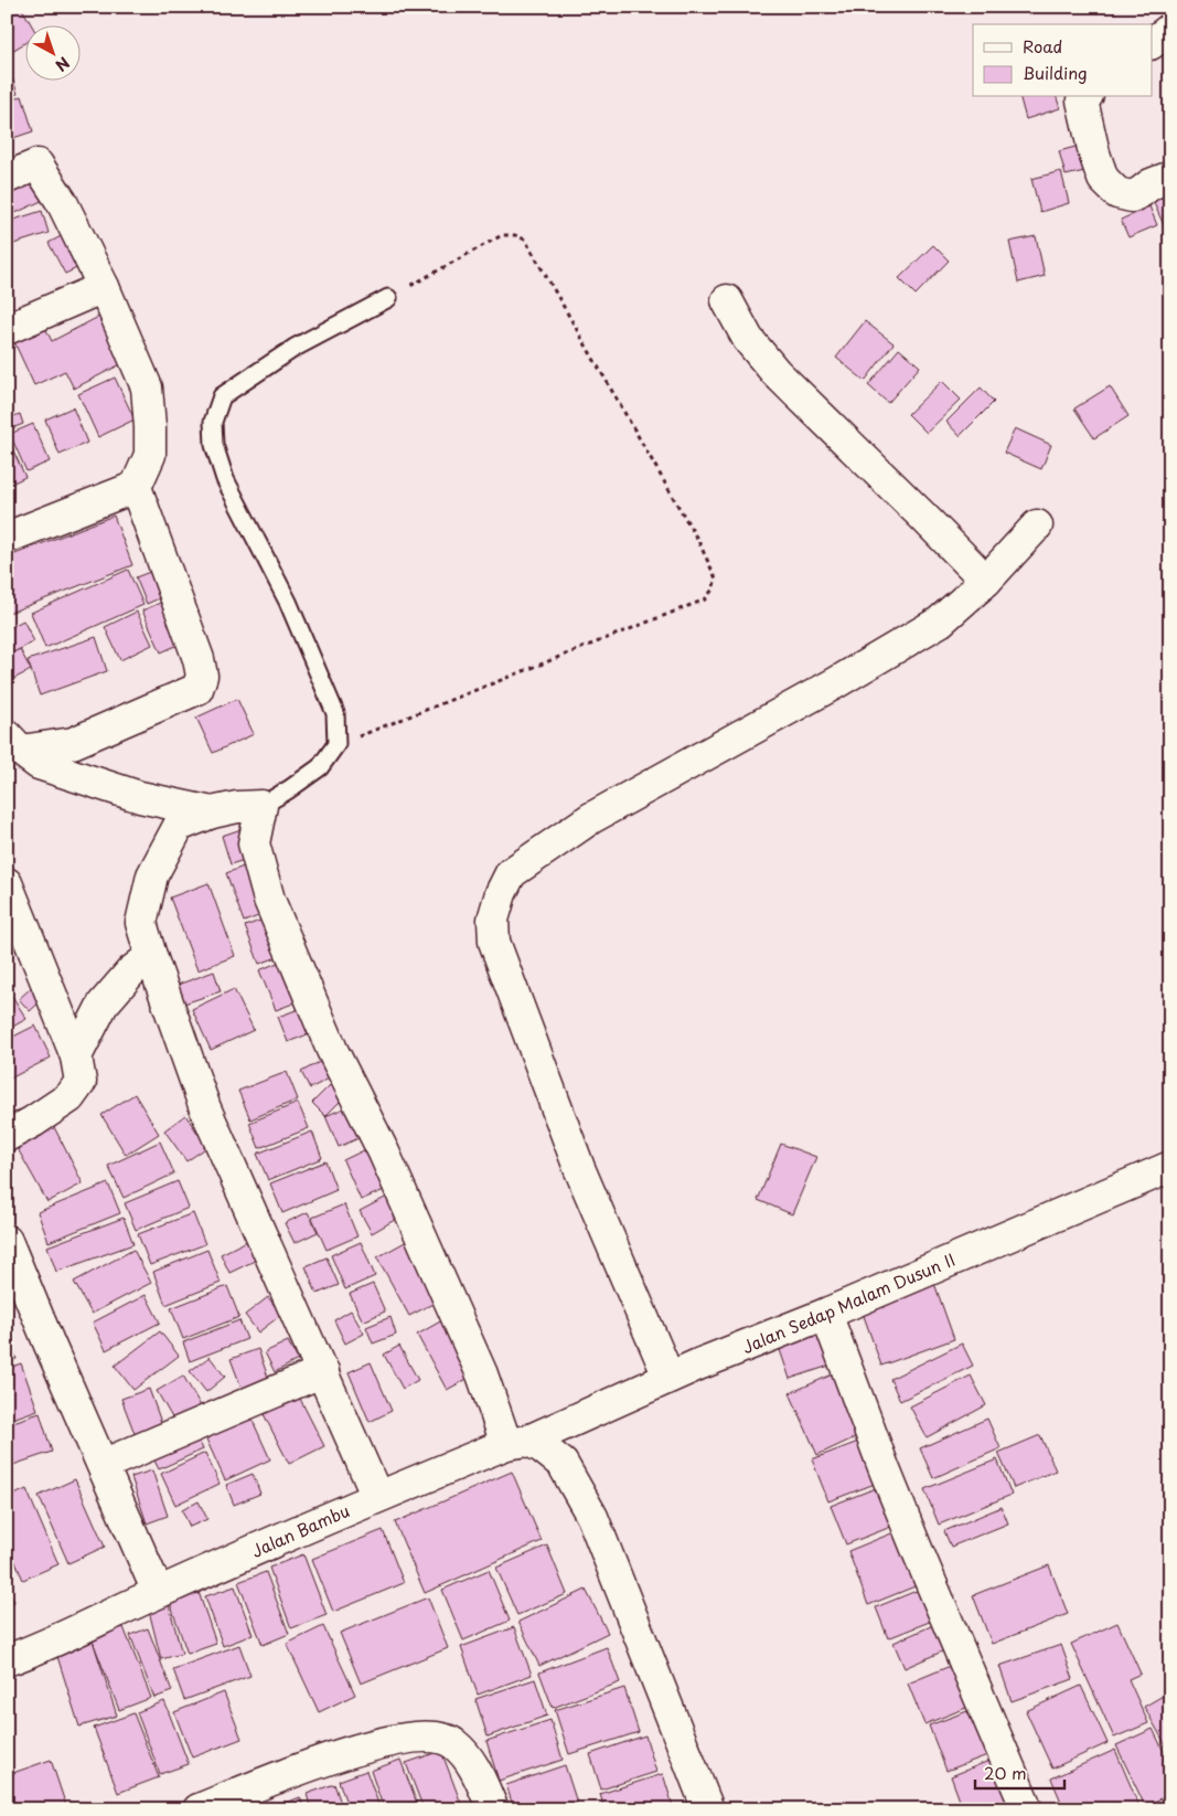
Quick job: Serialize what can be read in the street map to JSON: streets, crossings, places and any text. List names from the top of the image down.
{
  "streets": {
    "street": ["Jalan Sedap Malam Dusun II", "Jalan Bambu"]
  },
  "crossings": [
    ["Jalan Sedap Malam Dusun II", "Jalan Bambu"]
  ],
  "legend": ["Road", "Building"],
  "scale_bar": "20 m",
  "north": "bottom right"
}
